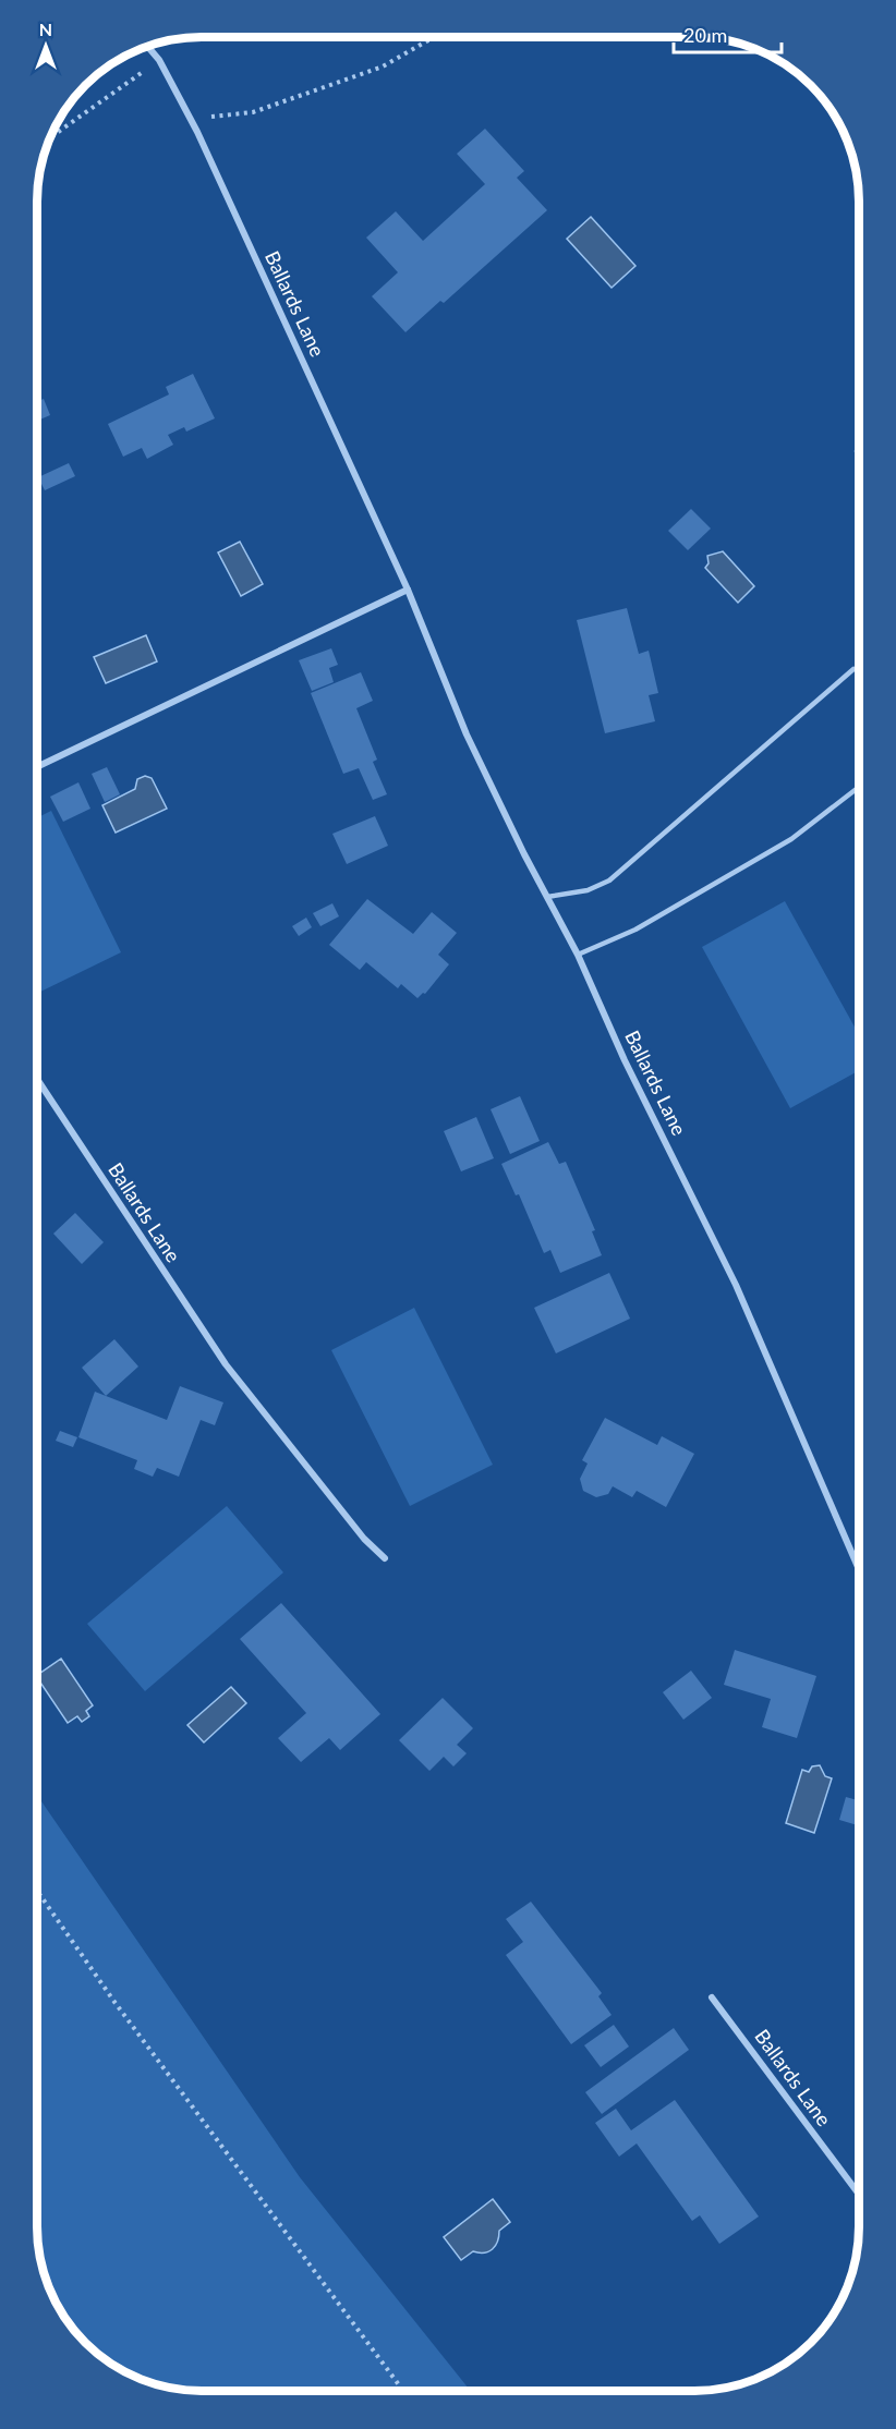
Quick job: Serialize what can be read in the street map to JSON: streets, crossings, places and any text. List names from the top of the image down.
{
  "streets": {
    "street": ["Ballards Lane"]
  },
  "scale_bar": "20 m",
  "north": "top"
}
